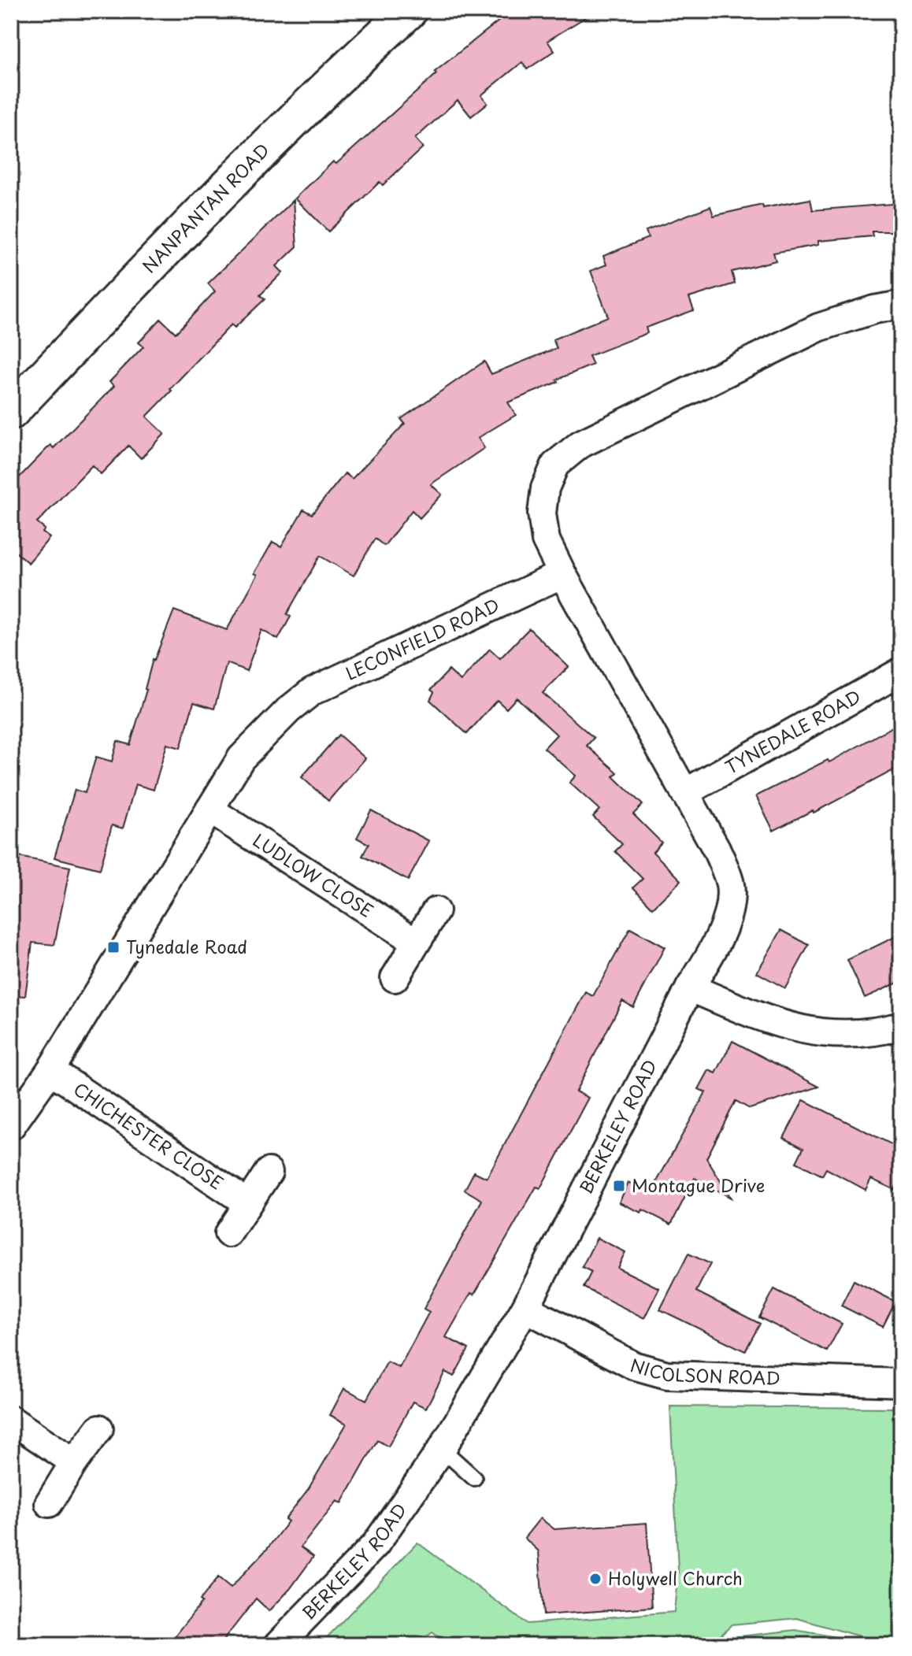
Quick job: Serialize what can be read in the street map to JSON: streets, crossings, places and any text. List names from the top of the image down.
{
  "streets": {
    "street": [
      "NANPANTAN ROAD",
      "LECONFIELD ROAD",
      "TYNEDALE ROAD",
      "LUDLOW CLOSE",
      "BERKELEY ROAD",
      "CHICHESTER CLOSE",
      "NICOLSON ROAD"
    ]
  },
  "crossings": [
    ["LECONFIELD ROAD", "LUDLOW CLOSE"],
    ["LECONFIELD ROAD", "BERKELEY ROAD"],
    ["LECONFIELD ROAD", "CHICHESTER CLOSE"],
    ["TYNEDALE ROAD", "BERKELEY ROAD"],
    ["BERKELEY ROAD", "NICOLSON ROAD"]
  ],
  "places": {
    "transit": ["Tynedale Road", "Montague Drive"],
    "other": ["Holywell Church"]
  }
}
